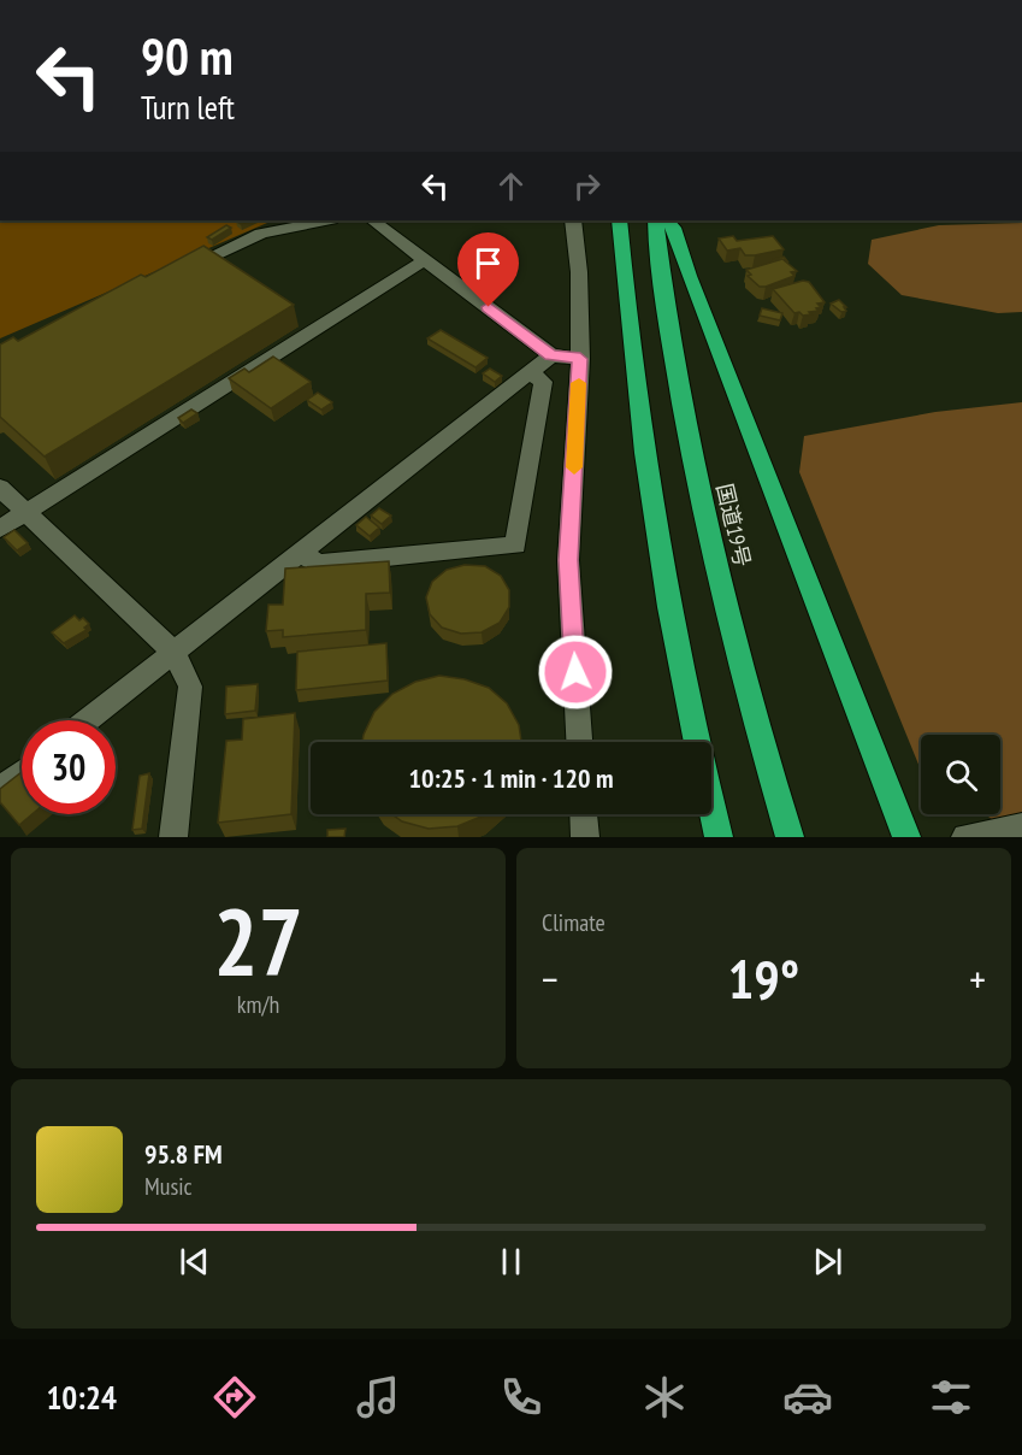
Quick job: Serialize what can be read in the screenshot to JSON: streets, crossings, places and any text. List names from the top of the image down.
{
  "streets": {
    "highway": ["国道19号"]
  },
  "page": {
    "turn": ["90 m", "Turn left"],
    "limit": "30",
    "trip": "10:25 · 1 min · 120 m",
    "tile": [
      ["27", "km/h"],
      "Climate"
    ],
    "heat": ["−", "19°", "+"],
    "song": ["95.8 FM", "Music"],
    "tabs": "10:24"
  }
}
